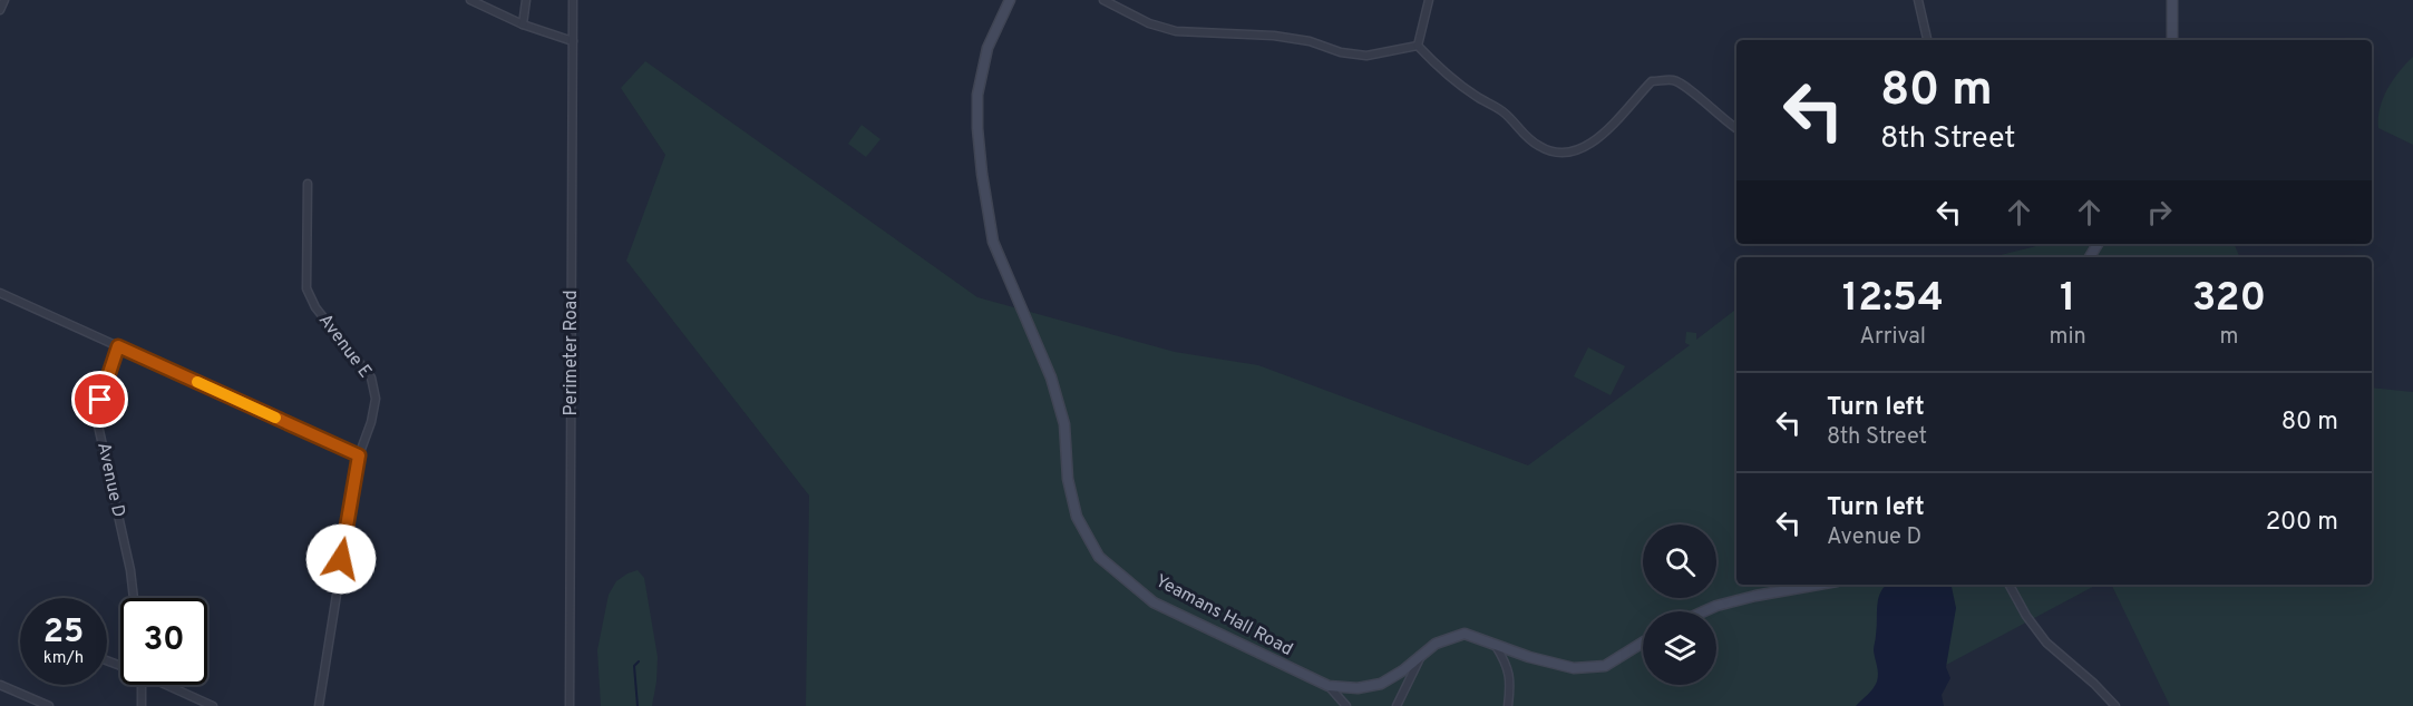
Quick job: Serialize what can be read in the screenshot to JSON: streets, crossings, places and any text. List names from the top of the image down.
{
  "streets": {
    "street": [
      "Avenue E",
      "Perimeter Road",
      "Avenue D",
      "Yeamans Hall Road"
    ]
  },
  "page": {
    "turn": ["80 m", "8th Street"],
    "eta": [
      "12:54",
      "Arrival",
      "1",
      "min",
      "320",
      "m"
    ],
    "list": [
      {
        "name": "Turn left",
        "note": "8th Street",
        "value": "80 m"
      },
      {
        "name": "Turn left",
        "note": "Avenue D",
        "value": "200 m"
      }
    ],
    "speed": "25 km/h",
    "limit": "30"
  }
}
